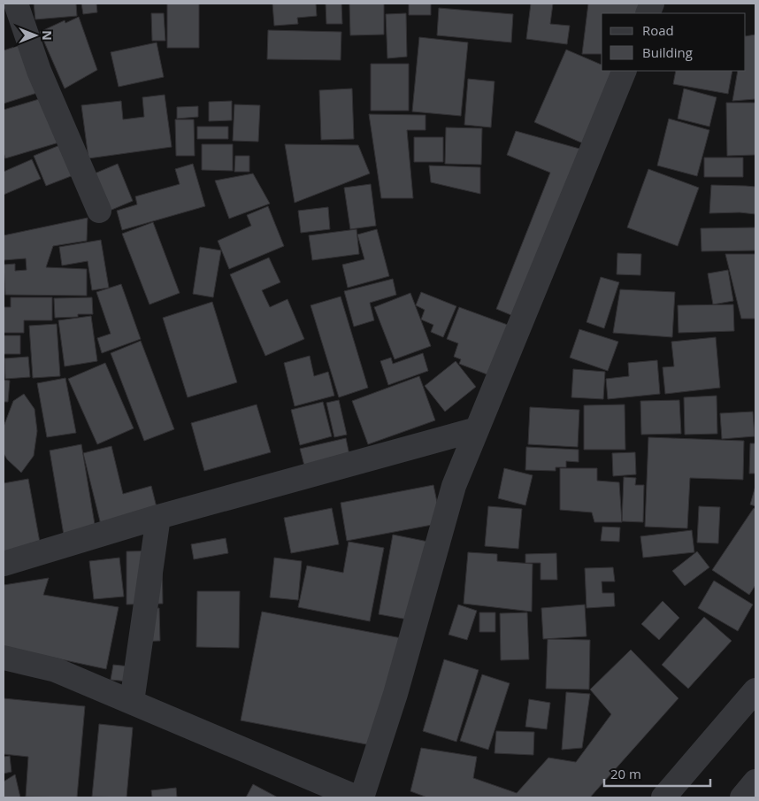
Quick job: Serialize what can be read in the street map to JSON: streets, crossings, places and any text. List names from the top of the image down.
{
  "legend": ["Road", "Building"],
  "scale_bar": "20 m",
  "north": "right"
}
